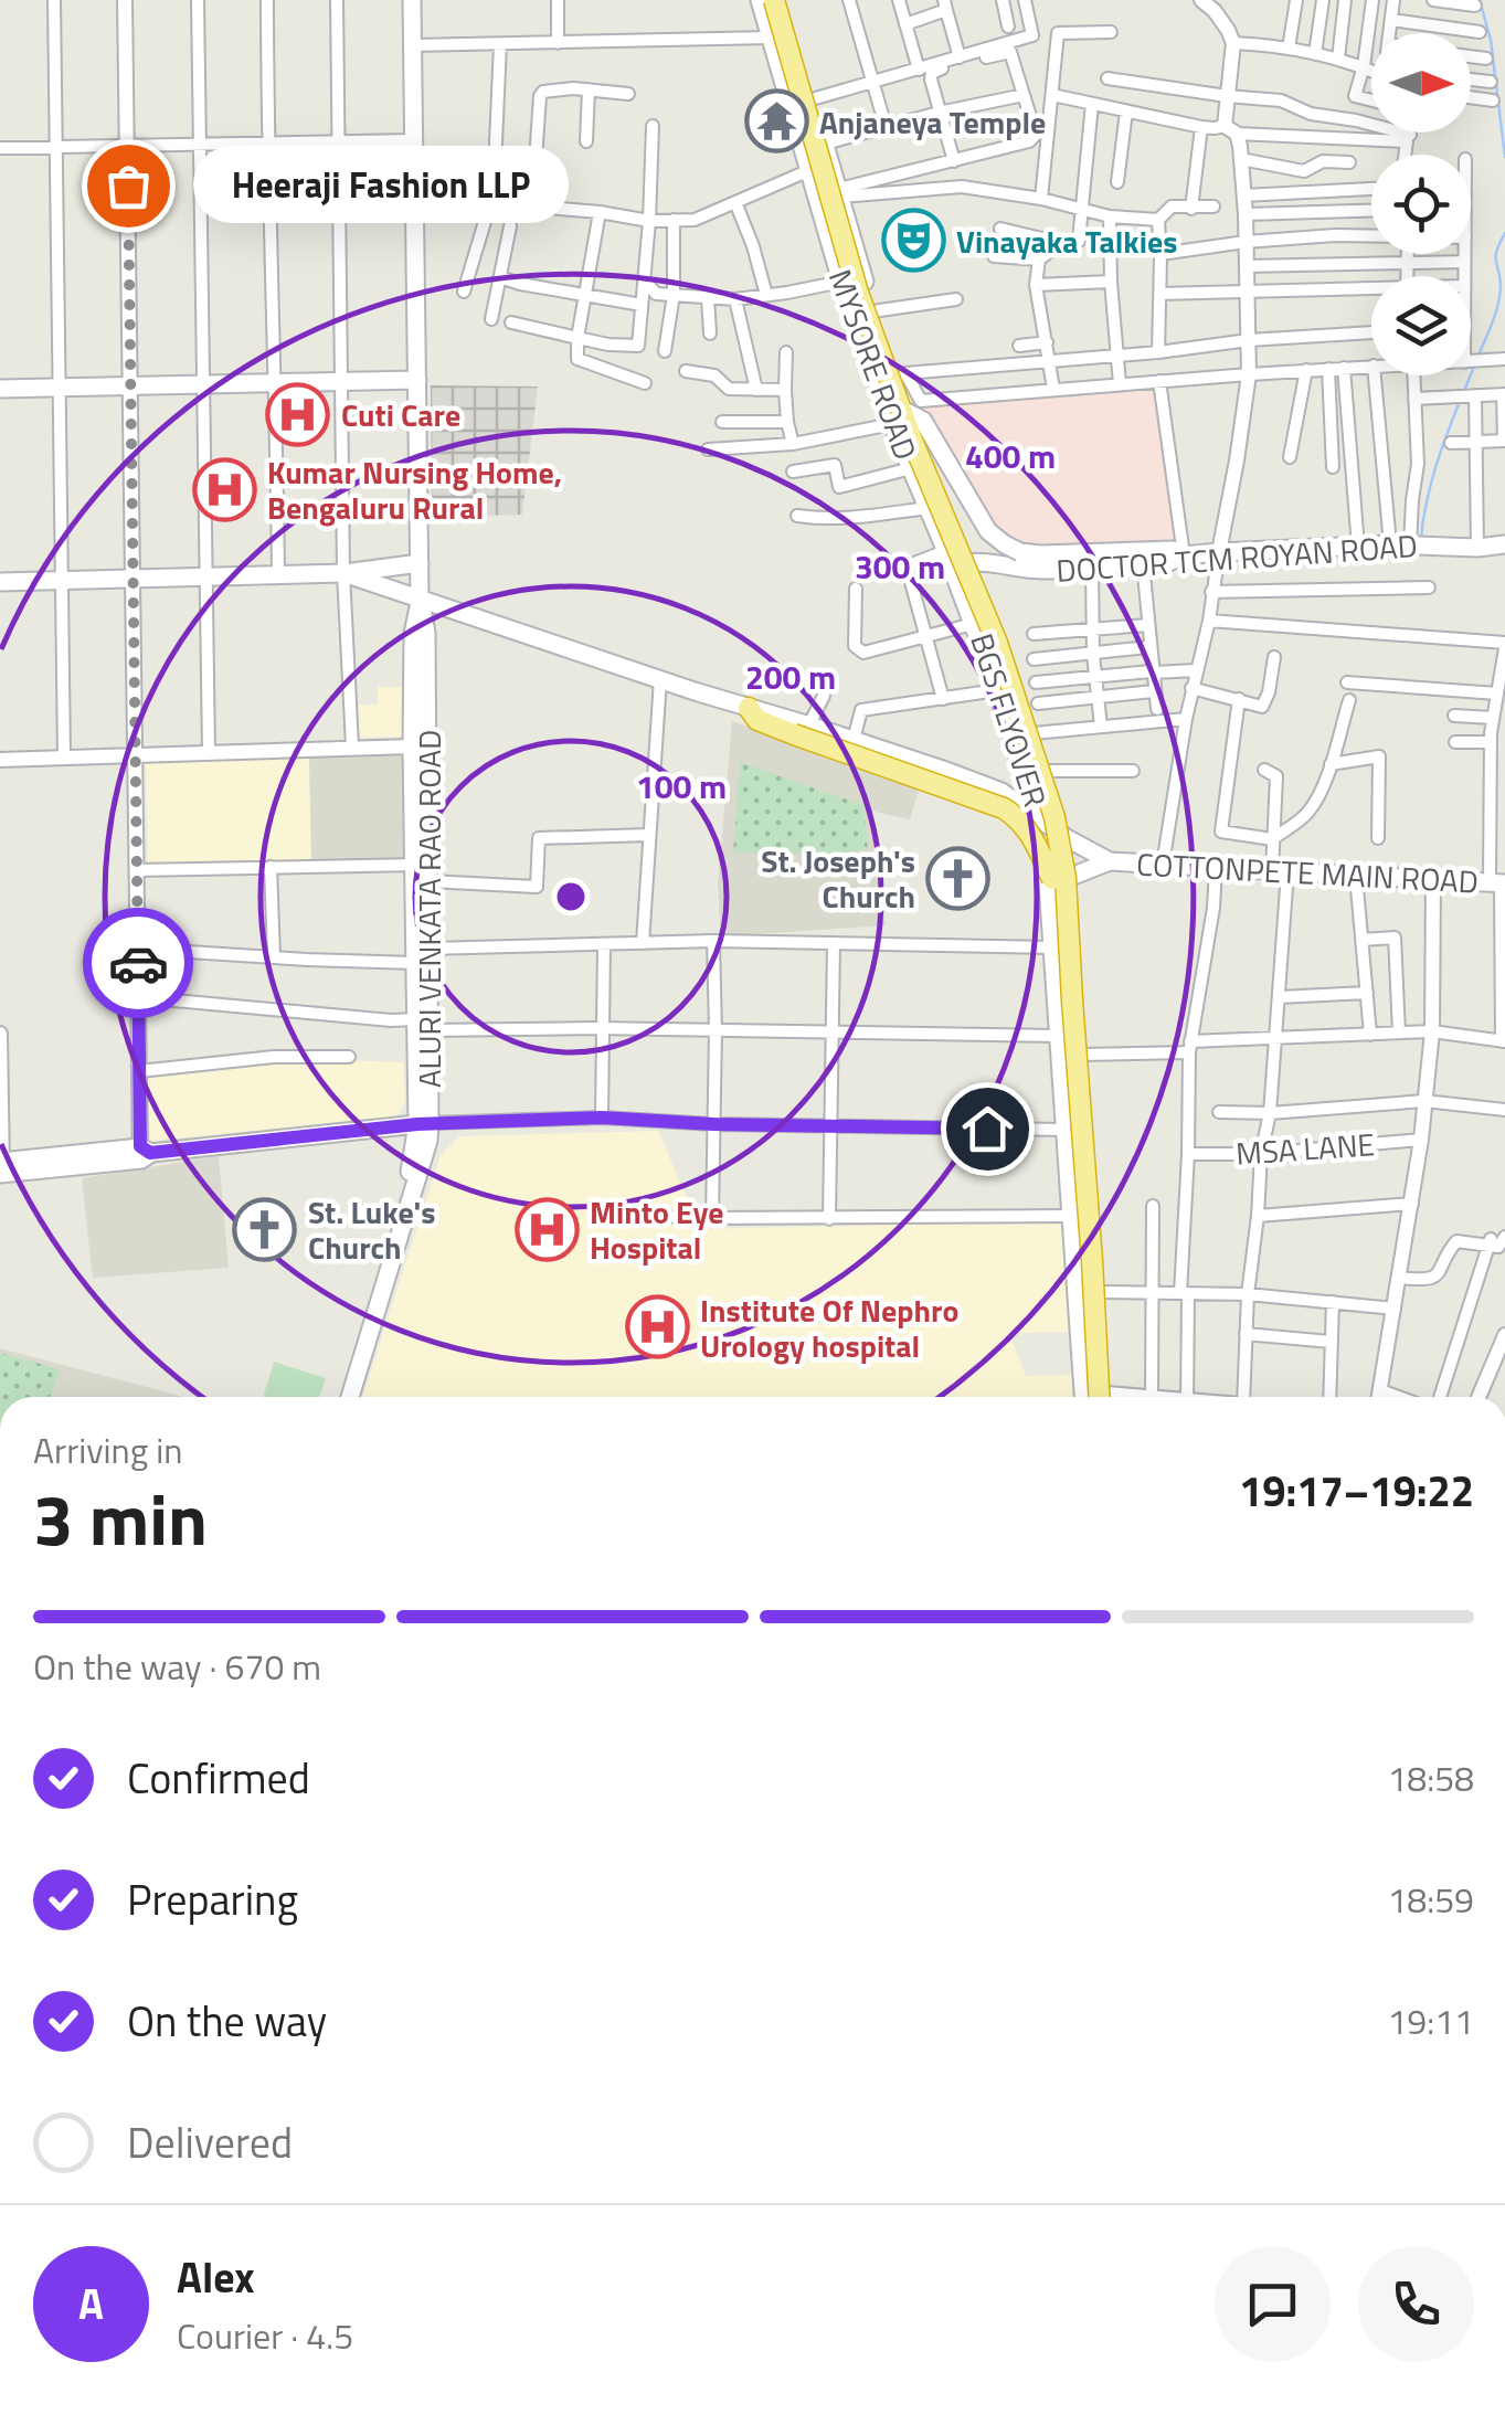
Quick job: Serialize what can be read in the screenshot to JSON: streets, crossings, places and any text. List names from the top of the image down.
{
  "streets": {
    "highway": ["BGS FLYOVER"],
    "main road": [
      "MYSORE ROAD",
      "DOCTOR TCM ROYAN ROAD",
      "COTTONPETE MAIN ROAD",
      "ALURI VENKATA RAO ROAD"
    ],
    "street": ["MSA LANE"]
  },
  "crossings": [
    ["MYSORE ROAD", "DOCTOR TCM ROYAN ROAD"],
    ["MYSORE ROAD", "BGS FLYOVER"],
    ["MYSORE ROAD", "COTTONPETE MAIN ROAD"],
    ["DOCTOR TCM ROYAN ROAD", "BGS FLYOVER"],
    ["BGS FLYOVER", "COTTONPETE MAIN ROAD"]
  ],
  "places": {
    "temple": ["Anjaneya Temple"],
    "other": ["Heeraji Fashion LLP"],
    "theatre": ["Vinayaka Talkies"],
    "hospital": [
      "Cuti Care",
      "Kumar Nursing Home, Bengaluru Rural",
      "Minto Eye Hospital",
      "Institute Of Nephro Urology hospital"
    ],
    "church": ["St. Joseph's Church", "St. Luke's Church"]
  },
  "north": "right",
  "page": {
    "bubble": "Heeraji Fashion LLP",
    "heading": ["3 min", "Arriving in", "19:17–19:22"],
    "panel": ["Alex", "Courier · 4.5"],
    "bar": "On the way · 670 m",
    "list": [
      ["Confirmed", "18:58"],
      ["Preparing", "18:59"],
      ["On the way", "19:11"],
      "Delivered"
    ],
    "round": "A"
  },
  "rings": [
    "400 m",
    "300 m",
    "200 m",
    "100 m"
  ]
}
